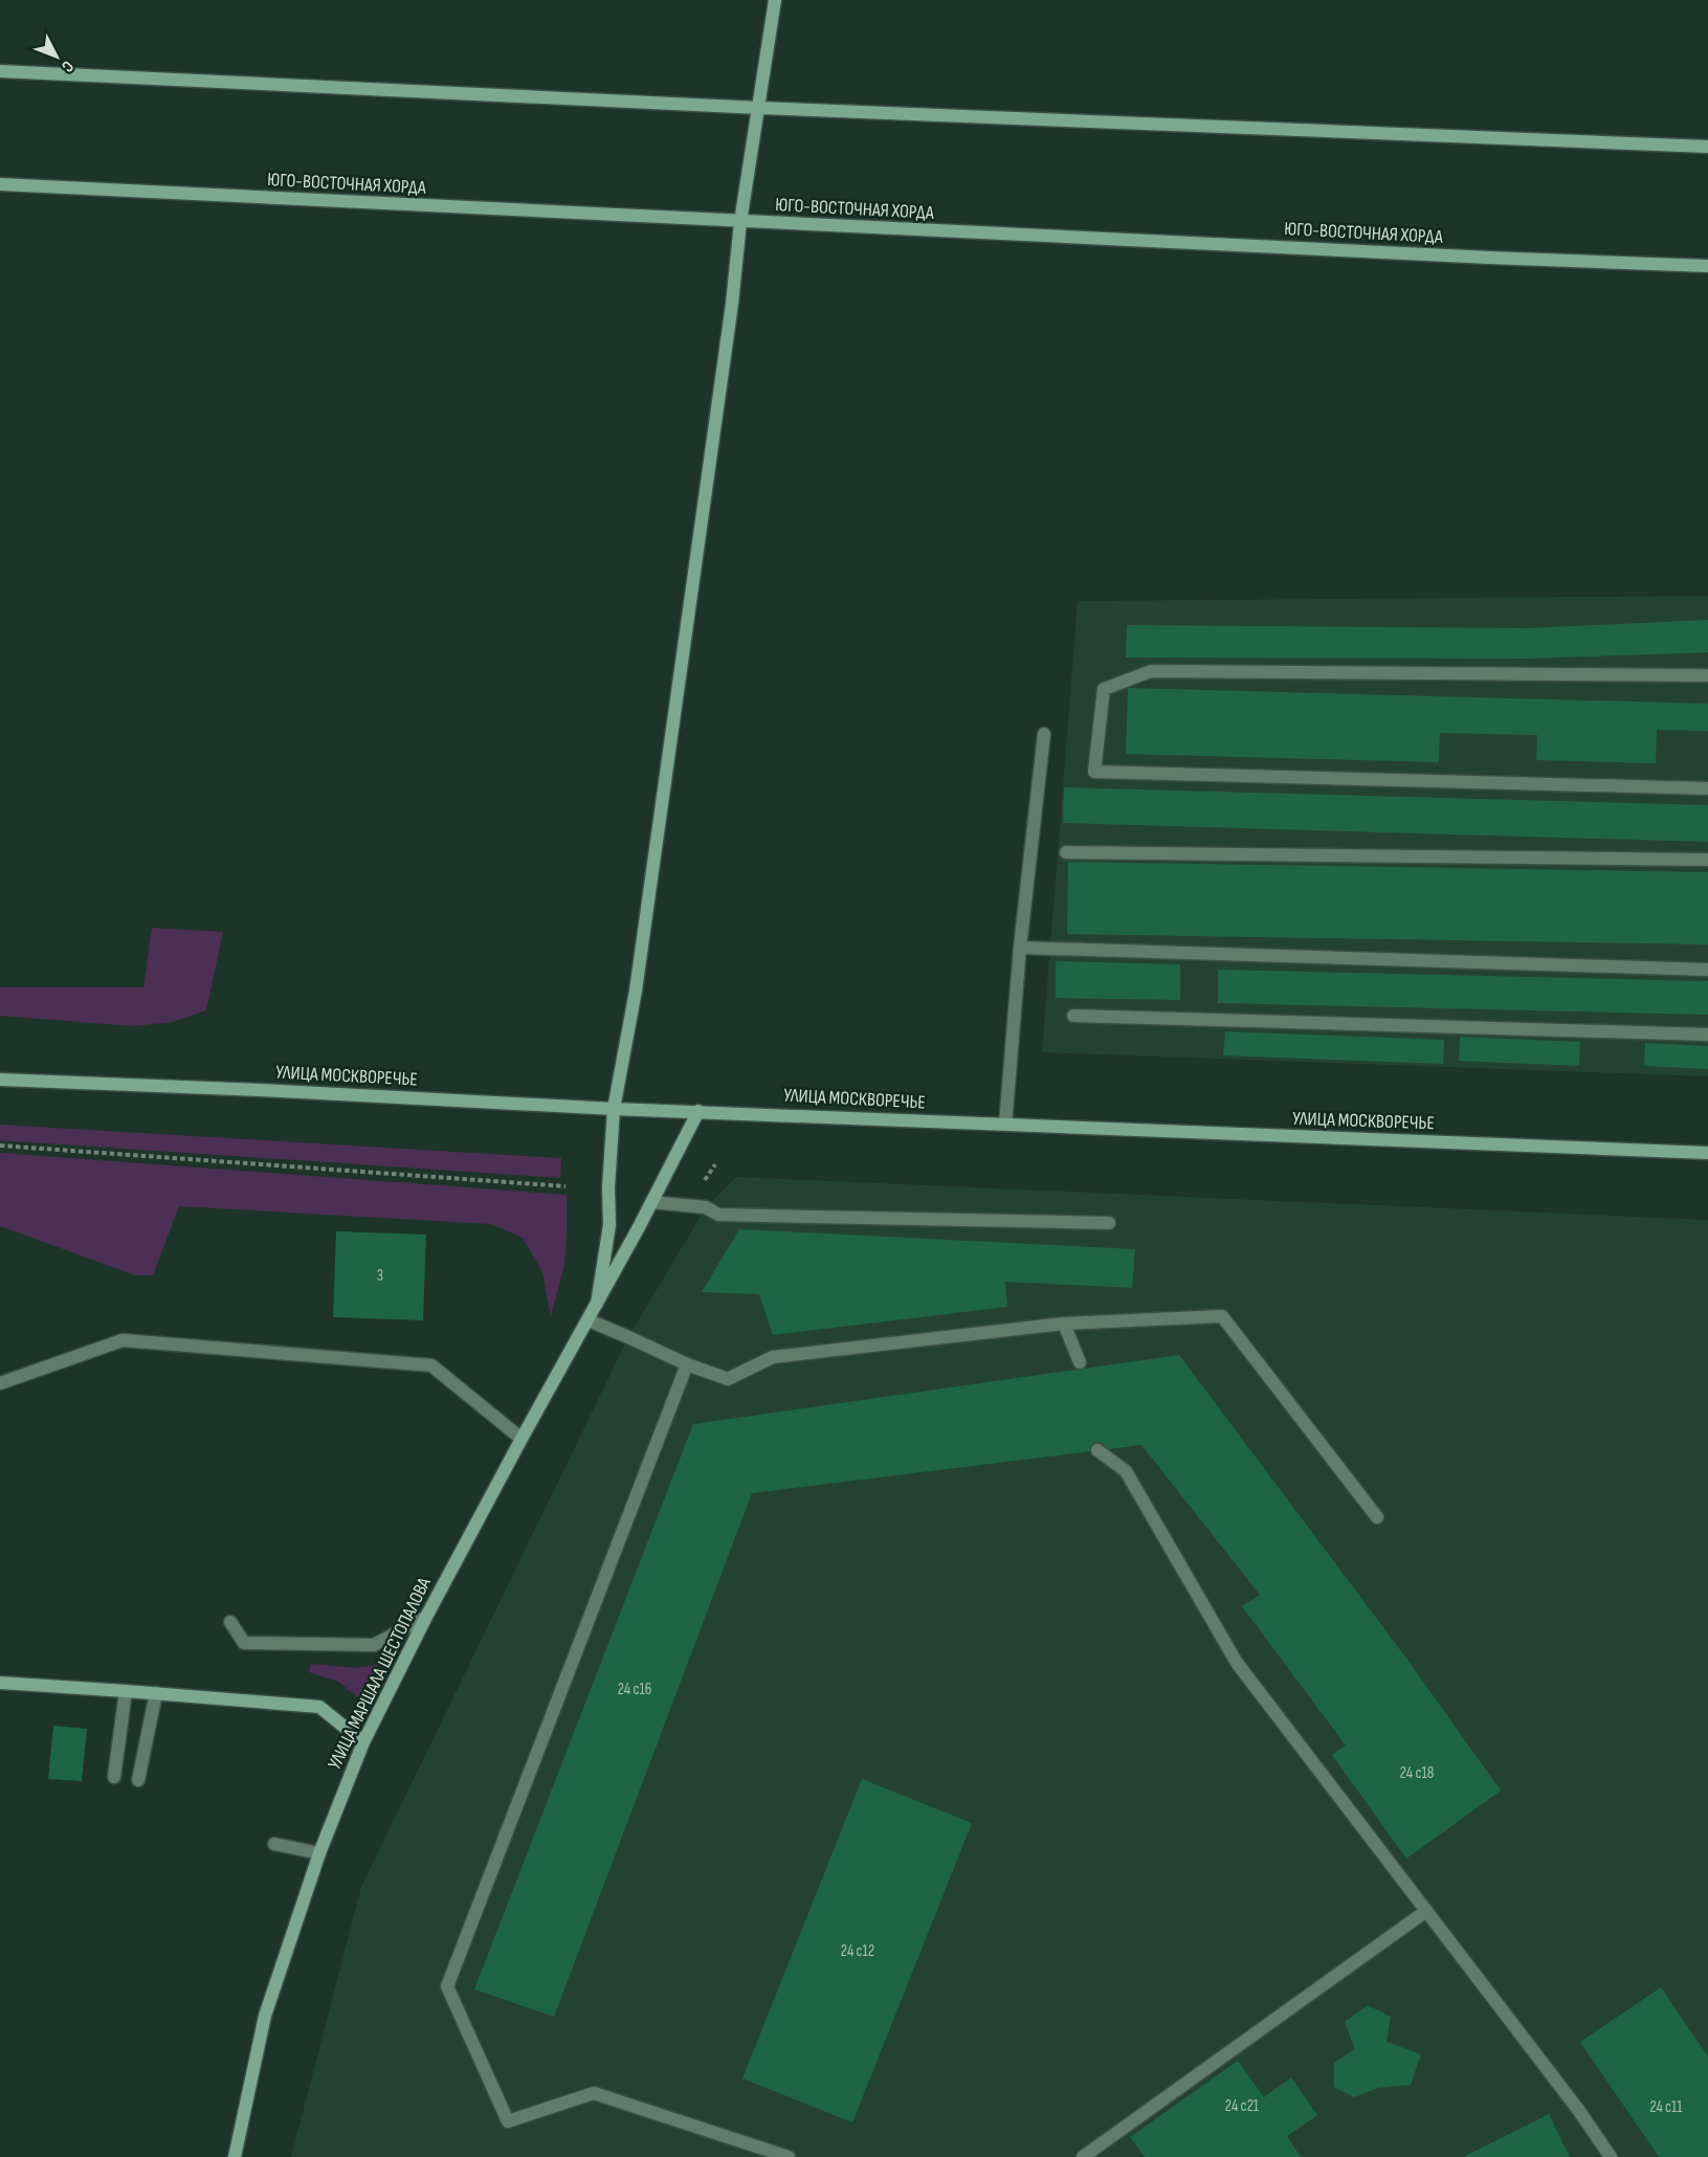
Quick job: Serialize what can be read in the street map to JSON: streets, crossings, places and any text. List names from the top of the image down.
{
  "streets": {
    "main road": ["ЮГО-ВОСТОЧНАЯ ХОРДА", "УЛИЦА МОСКВОРЕЧЬЕ", "УЛИЦА МАРШАЛА ШЕСТОПАЛОВА"]
  },
  "crossings": [
    ["УЛИЦА МОСКВОРЕЧЬЕ", "УЛИЦА МАРШАЛА ШЕСТОПАЛОВА"]
  ],
  "house_numbers": [
    "3",
    "24 с16",
    "24 с18",
    "24 с12",
    "24 с21",
    "24 с11"
  ],
  "north": "bottom right"
}
